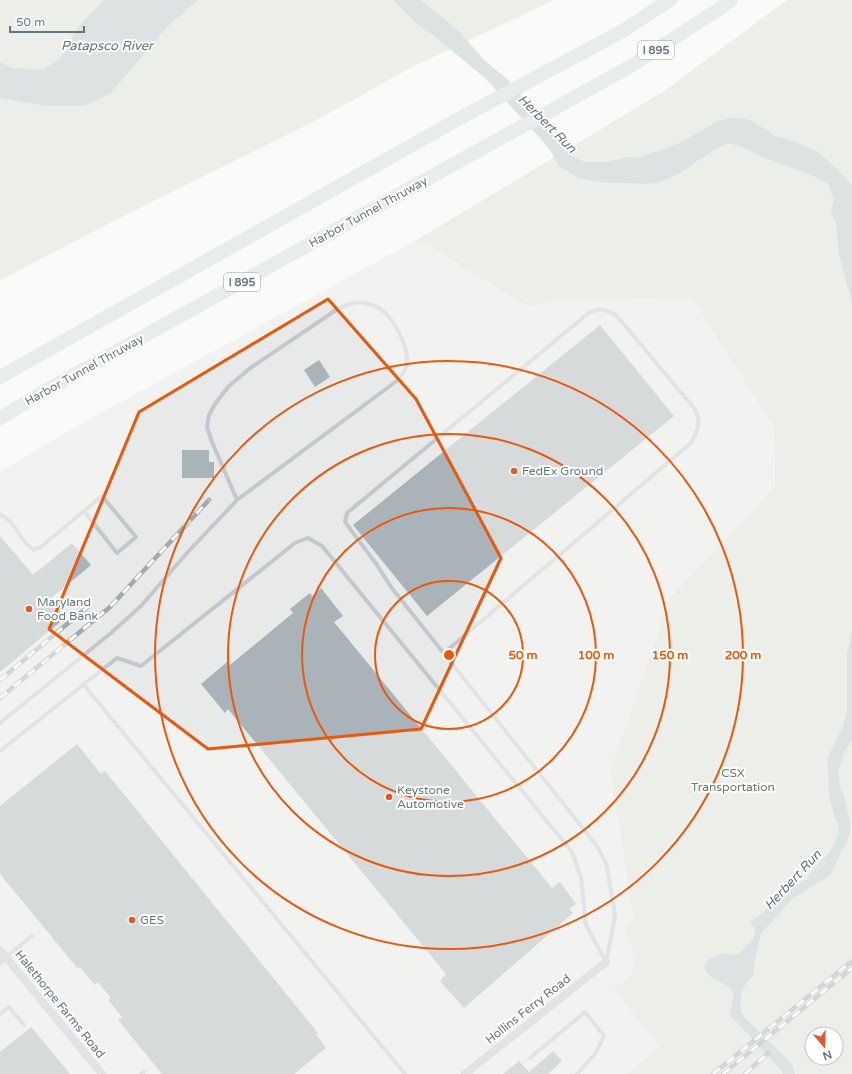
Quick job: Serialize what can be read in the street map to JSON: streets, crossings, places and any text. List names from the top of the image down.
{
  "streets": {
    "highway": ["I 895", "Harbor Tunnel Thruway"],
    "street": ["Halethorpe Farms Road", "Hollins Ferry Road"]
  },
  "water": ["Patapsco River", "Herbert Run"],
  "parks": ["CSX Transportation"],
  "places": [
    "FedEx Ground",
    "Maryland Food Bank",
    "Keystone Automotive",
    "GES"
  ],
  "scale_bar": "50 m",
  "north": "bottom",
  "rings": [
    "50 m",
    "100 m",
    "150 m",
    "200 m"
  ]
}
